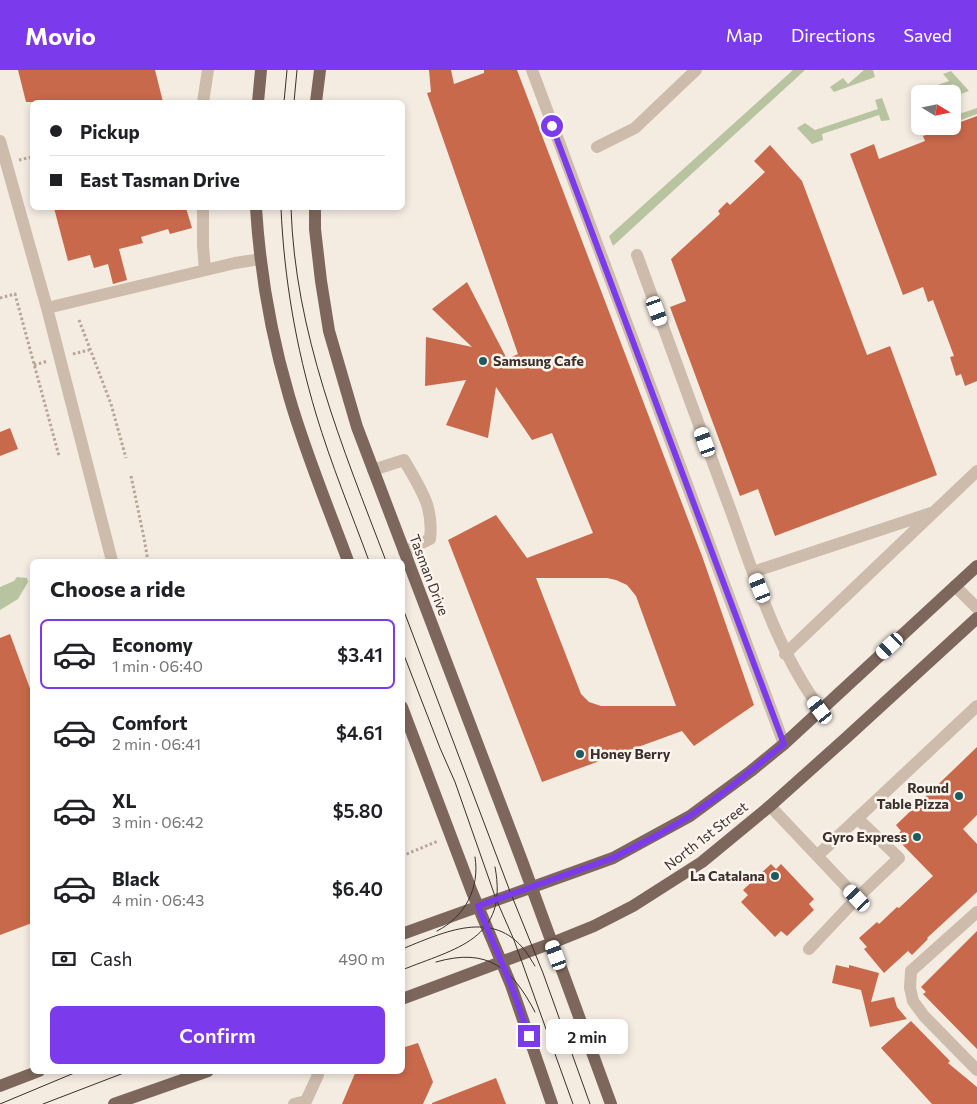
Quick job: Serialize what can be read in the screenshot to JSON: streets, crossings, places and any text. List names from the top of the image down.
{
  "streets": {
    "main road": ["Tasman Drive", "North 1st Street"]
  },
  "crossings": [
    ["Tasman Drive", "North 1st Street"]
  ],
  "places": [
    "Samsung Cafe",
    "Honey Berry",
    "Round Table Pizza",
    "Gyro Express",
    "La Catalana"
  ],
  "north": "right",
  "page": {
    "header": "Movio",
    "nav": ["Map", "Directions", "Saved"],
    "banner": ["Pickup", "East Tasman Drive"],
    "heading": "Choose a ride",
    "list": [
      {
        "name": "Economy",
        "note": "1 min · 06:40",
        "value": "$3.41"
      },
      {
        "name": "Comfort",
        "note": "2 min · 06:41",
        "value": "$4.61"
      },
      {
        "name": "XL",
        "note": "3 min · 06:42",
        "value": "$5.80"
      },
      {
        "name": "Black",
        "note": "4 min · 06:43",
        "value": "$6.40"
      }
    ],
    "pay": ["Cash", "490 m"],
    "buttons": "Confirm",
    "bubble": "2 min"
  }
}
